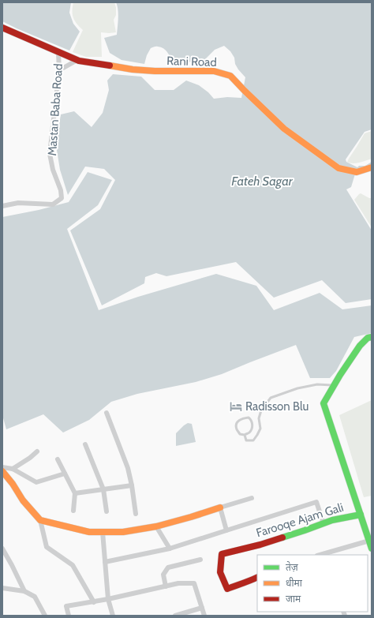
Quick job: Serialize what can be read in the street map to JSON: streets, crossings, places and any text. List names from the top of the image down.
{
  "streets": {
    "street": ["Rani Road", "Mastan Baba Road", "Farooqe Ajam Gali"]
  },
  "crossings": [
    ["Rani Road", "Mastan Baba Road"]
  ],
  "water": ["Fateh Sagar"],
  "places": {
    "hotel": ["Radisson Blu"]
  },
  "legend": ["तेज़", "धीमा", "जाम"]
}
